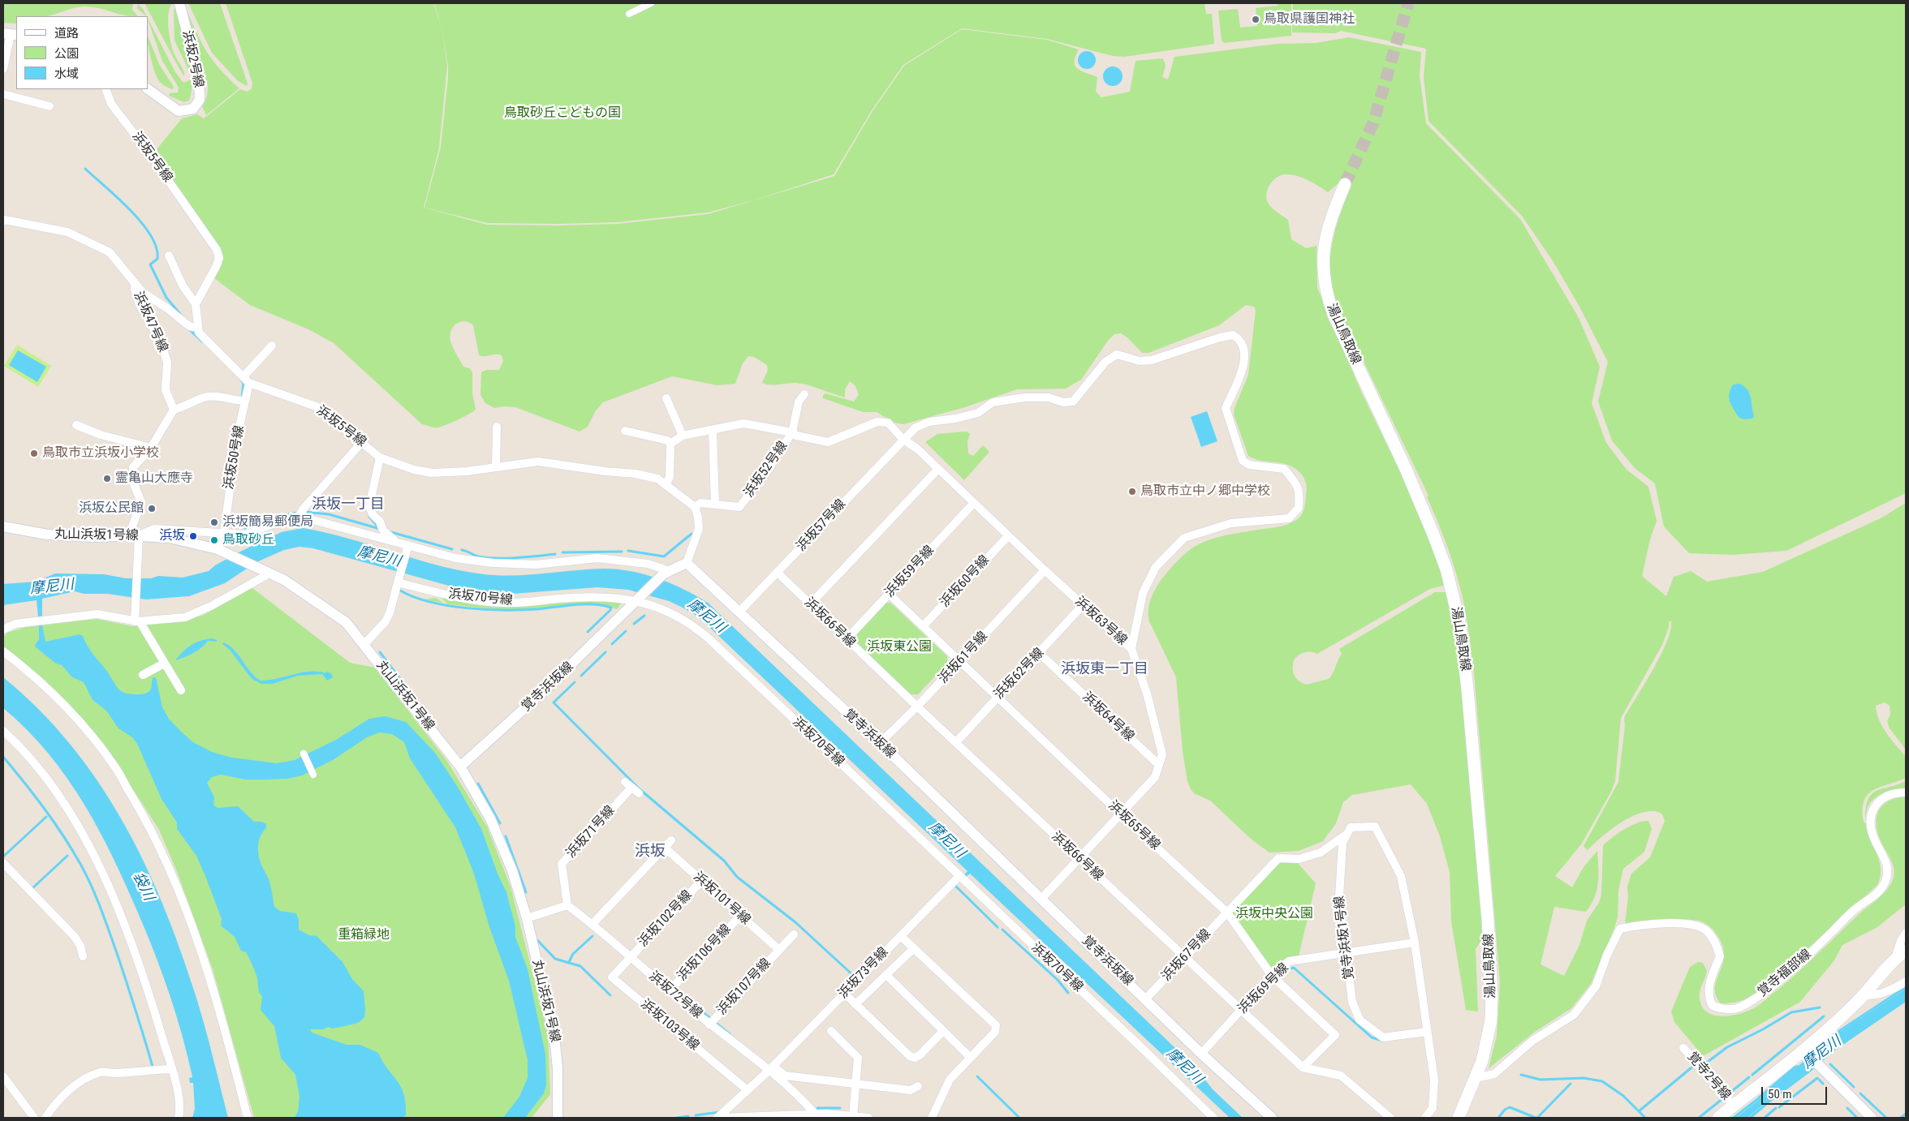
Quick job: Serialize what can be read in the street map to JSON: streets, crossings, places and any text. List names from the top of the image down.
{
  "streets": {
    "main road": ["湯山鳥取線"],
    "street": [
      "浜坂2号線",
      "浜坂5号線",
      "浜坂47号線",
      "浜坂50号線",
      "浜坂52号線",
      "浜坂57号線",
      "丸山浜坂1号線",
      "浜坂59号線",
      "浜坂60号線",
      "浜坂70号線",
      "浜坂63号線",
      "浜坂66号線",
      "浜坂61号線",
      "浜坂62号線",
      "覚寺浜坂線",
      "浜坂64号線",
      "浜坂65号線",
      "浜坂71号線",
      "浜坂101号線",
      "浜坂102号線",
      "覚寺浜坂1号線",
      "浜坂106号線",
      "浜坂67号線",
      "浜坂73号線",
      "覚寺福部線",
      "浜坂107号線",
      "浜坂69号線",
      "浜坂72号線",
      "浜坂103号線",
      "覚寺2号線"
    ]
  },
  "crossings": [
    ["浜坂5号線", "浜坂50号線"],
    ["浜坂5号線", "浜坂52号線"],
    ["湯山鳥取線", "覚寺福部線"],
    ["浜坂50号線", "丸山浜坂1号線"],
    ["浜坂52号線", "浜坂63号線"],
    ["浜坂57号線", "浜坂63号線"],
    ["浜坂57号線", "浜坂66号線"],
    ["浜坂57号線", "覚寺浜坂線"],
    ["丸山浜坂1号線", "覚寺浜坂線"],
    ["浜坂59号線", "浜坂63号線"],
    ["浜坂59号線", "浜坂66号線"],
    ["浜坂59号線", "浜坂65号線"],
    ["浜坂60号線", "浜坂63号線"],
    ["浜坂60号線", "浜坂65号線"],
    ["浜坂70号線", "覚寺浜坂線"],
    ["浜坂70号線", "浜坂73号線"],
    ["浜坂63号線", "浜坂66号線"],
    ["浜坂63号線", "浜坂61号線"],
    ["浜坂63号線", "浜坂62号線"],
    ["浜坂63号線", "覚寺浜坂線"],
    ["浜坂63号線", "浜坂64号線"],
    ["浜坂63号線", "浜坂65号線"],
    ["浜坂66号線", "浜坂61号線"],
    ["浜坂66号線", "浜坂62号線"],
    ["浜坂66号線", "浜坂65号線"],
    ["浜坂66号線", "浜坂67号線"],
    ["浜坂66号線", "浜坂69号線"],
    ["浜坂61号線", "覚寺浜坂線"],
    ["浜坂61号線", "浜坂65号線"],
    ["浜坂62号線", "浜坂64号線"],
    ["浜坂62号線", "浜坂65号線"],
    ["覚寺浜坂線", "浜坂67号線"],
    ["覚寺浜坂線", "浜坂69号線"],
    ["浜坂65号線", "浜坂67号線"],
    ["浜坂65号線", "浜坂69号線"],
    ["浜坂71号線", "浜坂72号線"],
    ["浜坂101号線", "浜坂102号線"],
    ["浜坂101号線", "浜坂106号線"],
    ["浜坂101号線", "浜坂107号線"],
    ["浜坂102号線", "浜坂72号線"],
    ["浜坂102号線", "浜坂103号線"],
    ["覚寺浜坂1号線", "浜坂67号線"],
    ["覚寺浜坂1号線", "浜坂69号線"],
    ["浜坂106号線", "浜坂72号線"],
    ["浜坂73号線", "浜坂72号線"],
    ["浜坂73号線", "浜坂103号線"],
    ["浜坂107号線", "浜坂72号線"],
    ["浜坂72号線", "浜坂103号線"]
  ],
  "districts": ["浜坂一丁目", "浜坂東一丁目", "浜坂"],
  "water": ["摩尼川", "袋川"],
  "parks": [
    "鳥取砂丘こどもの国",
    "浜坂東公園",
    "浜坂中央公園",
    "重箱緑地"
  ],
  "places": [
    "鳥取県護国神社",
    "鳥取市立浜坂小学校",
    "霊亀山大應寺",
    "鳥取市立中ノ郷中学校",
    "浜坂公民館",
    "浜坂簡易郵便局",
    "浜坂",
    "鳥取砂丘"
  ],
  "legend": ["道路", "公園", "水域"],
  "scale_bar": "50 m"
}
